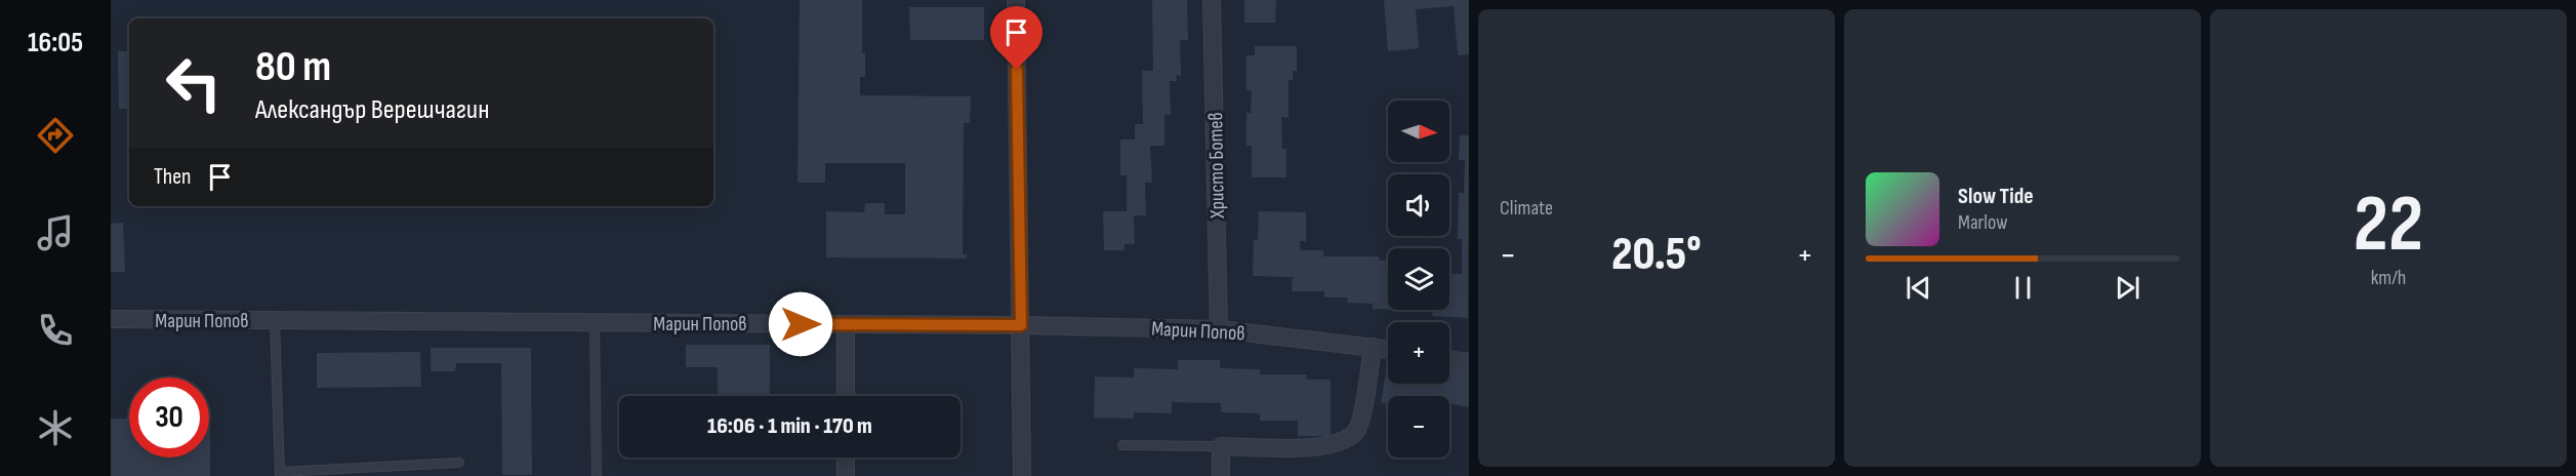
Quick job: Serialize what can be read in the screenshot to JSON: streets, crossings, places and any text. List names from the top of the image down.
{
  "streets": {
    "street": ["Христо Ботев", "Марин Попов"]
  },
  "crossings": [
    ["Христо Ботев", "Марин Попов"]
  ],
  "north": "right",
  "page": {
    "tabs": "16:05",
    "tile": [
      "Climate",
      ["22", "km/h"]
    ],
    "turn": ["80 m", "Александър Верешчагин"],
    "map_buttons": ["+", "−"],
    "then": "Then",
    "song": ["Slow Tide", "Marlow"],
    "heat": ["−", "20.5°", "+"],
    "limit": "30",
    "trip": "16:06 · 1 min · 170 m"
  }
}
